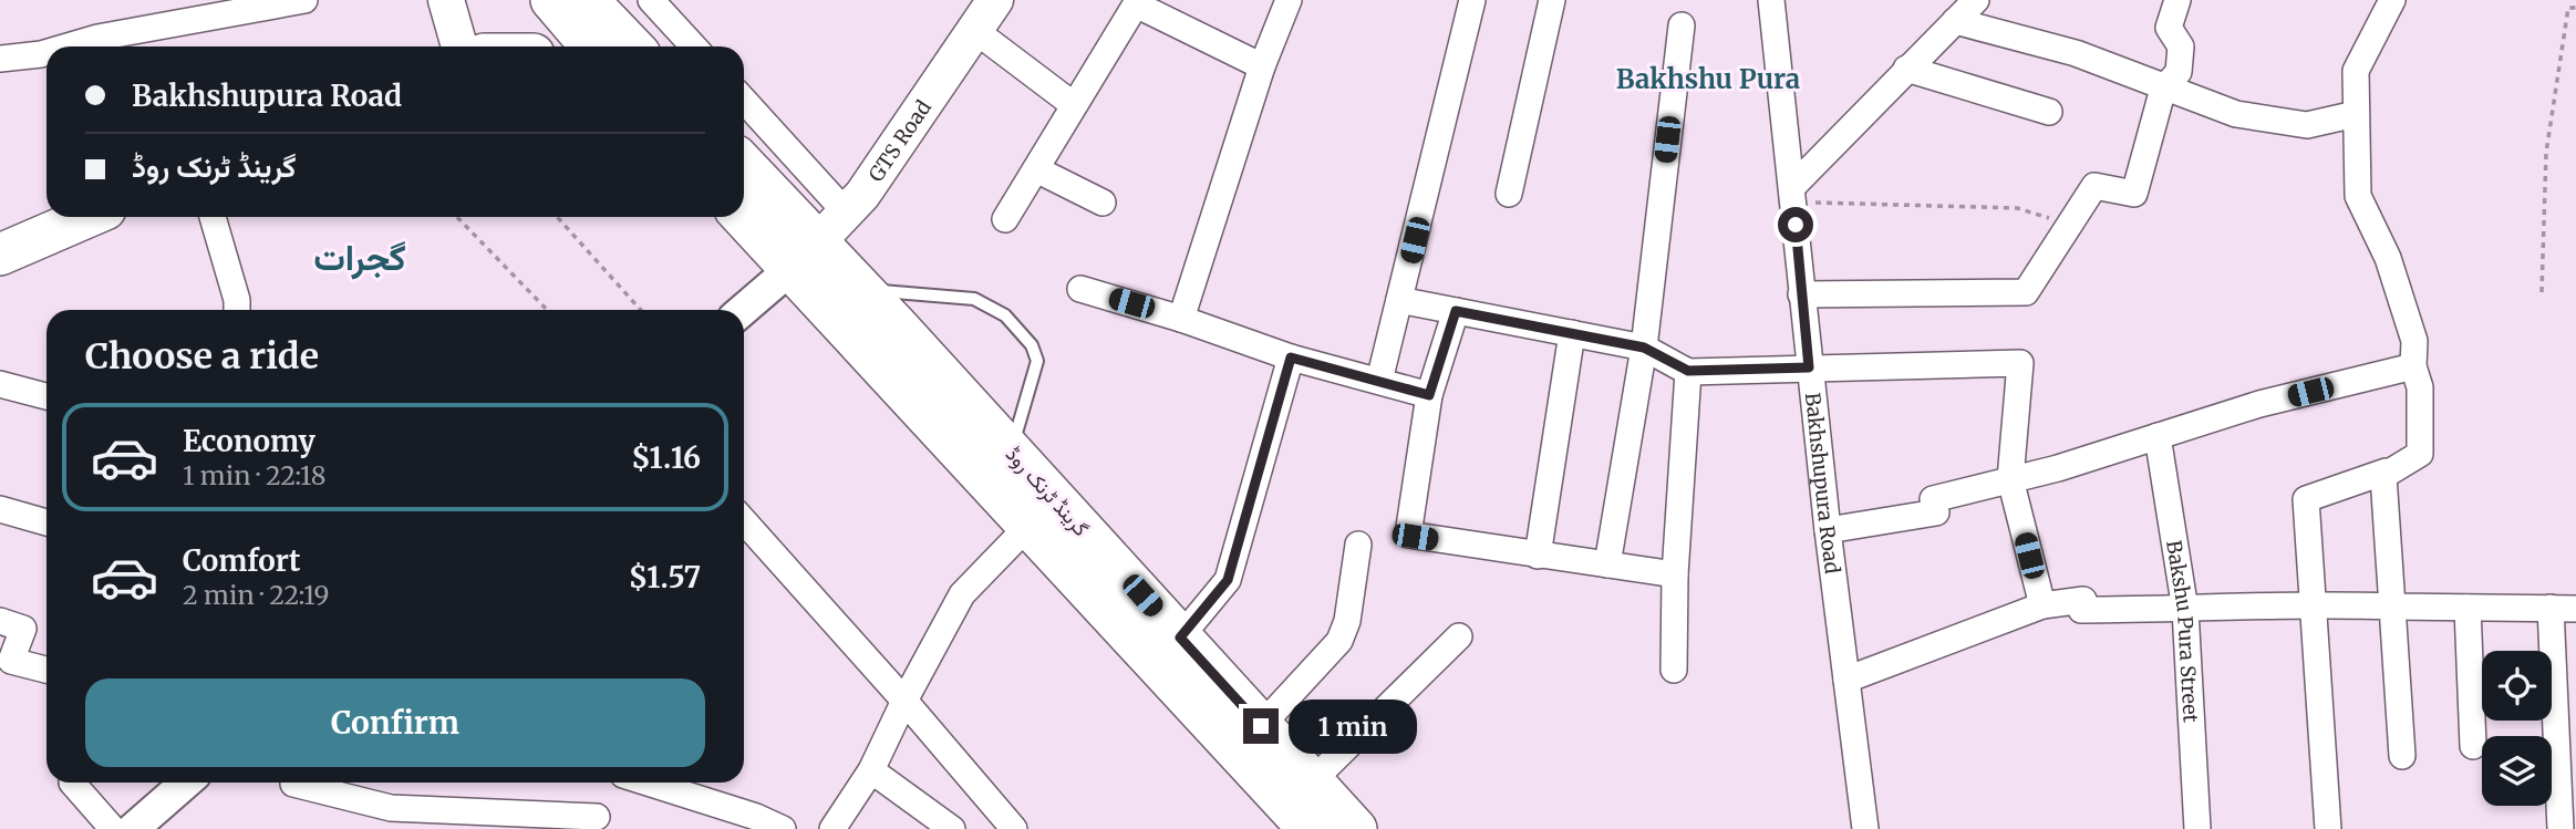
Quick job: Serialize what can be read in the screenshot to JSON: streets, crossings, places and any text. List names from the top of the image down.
{
  "streets": {
    "main road": ["GTS Road", "گرینڈ ٹرنک روڈ"],
    "street": ["Bakhshupura Road", "Bakshu Pura Street"]
  },
  "crossings": [
    ["GTS Road", "گرینڈ ٹرنک روڈ"]
  ],
  "districts": ["Bakhshu Pura", "گجرات"],
  "page": {
    "banner": ["Bakhshupura Road", "گرینڈ ٹرنک روڈ"],
    "heading": "Choose a ride",
    "list": [
      {
        "name": "Economy",
        "note": "1 min · 22:18",
        "value": "$1.16"
      },
      {
        "name": "Comfort",
        "note": "2 min · 22:19",
        "value": "$1.57"
      }
    ],
    "buttons": "Confirm",
    "bubble": "1 min"
  }
}
